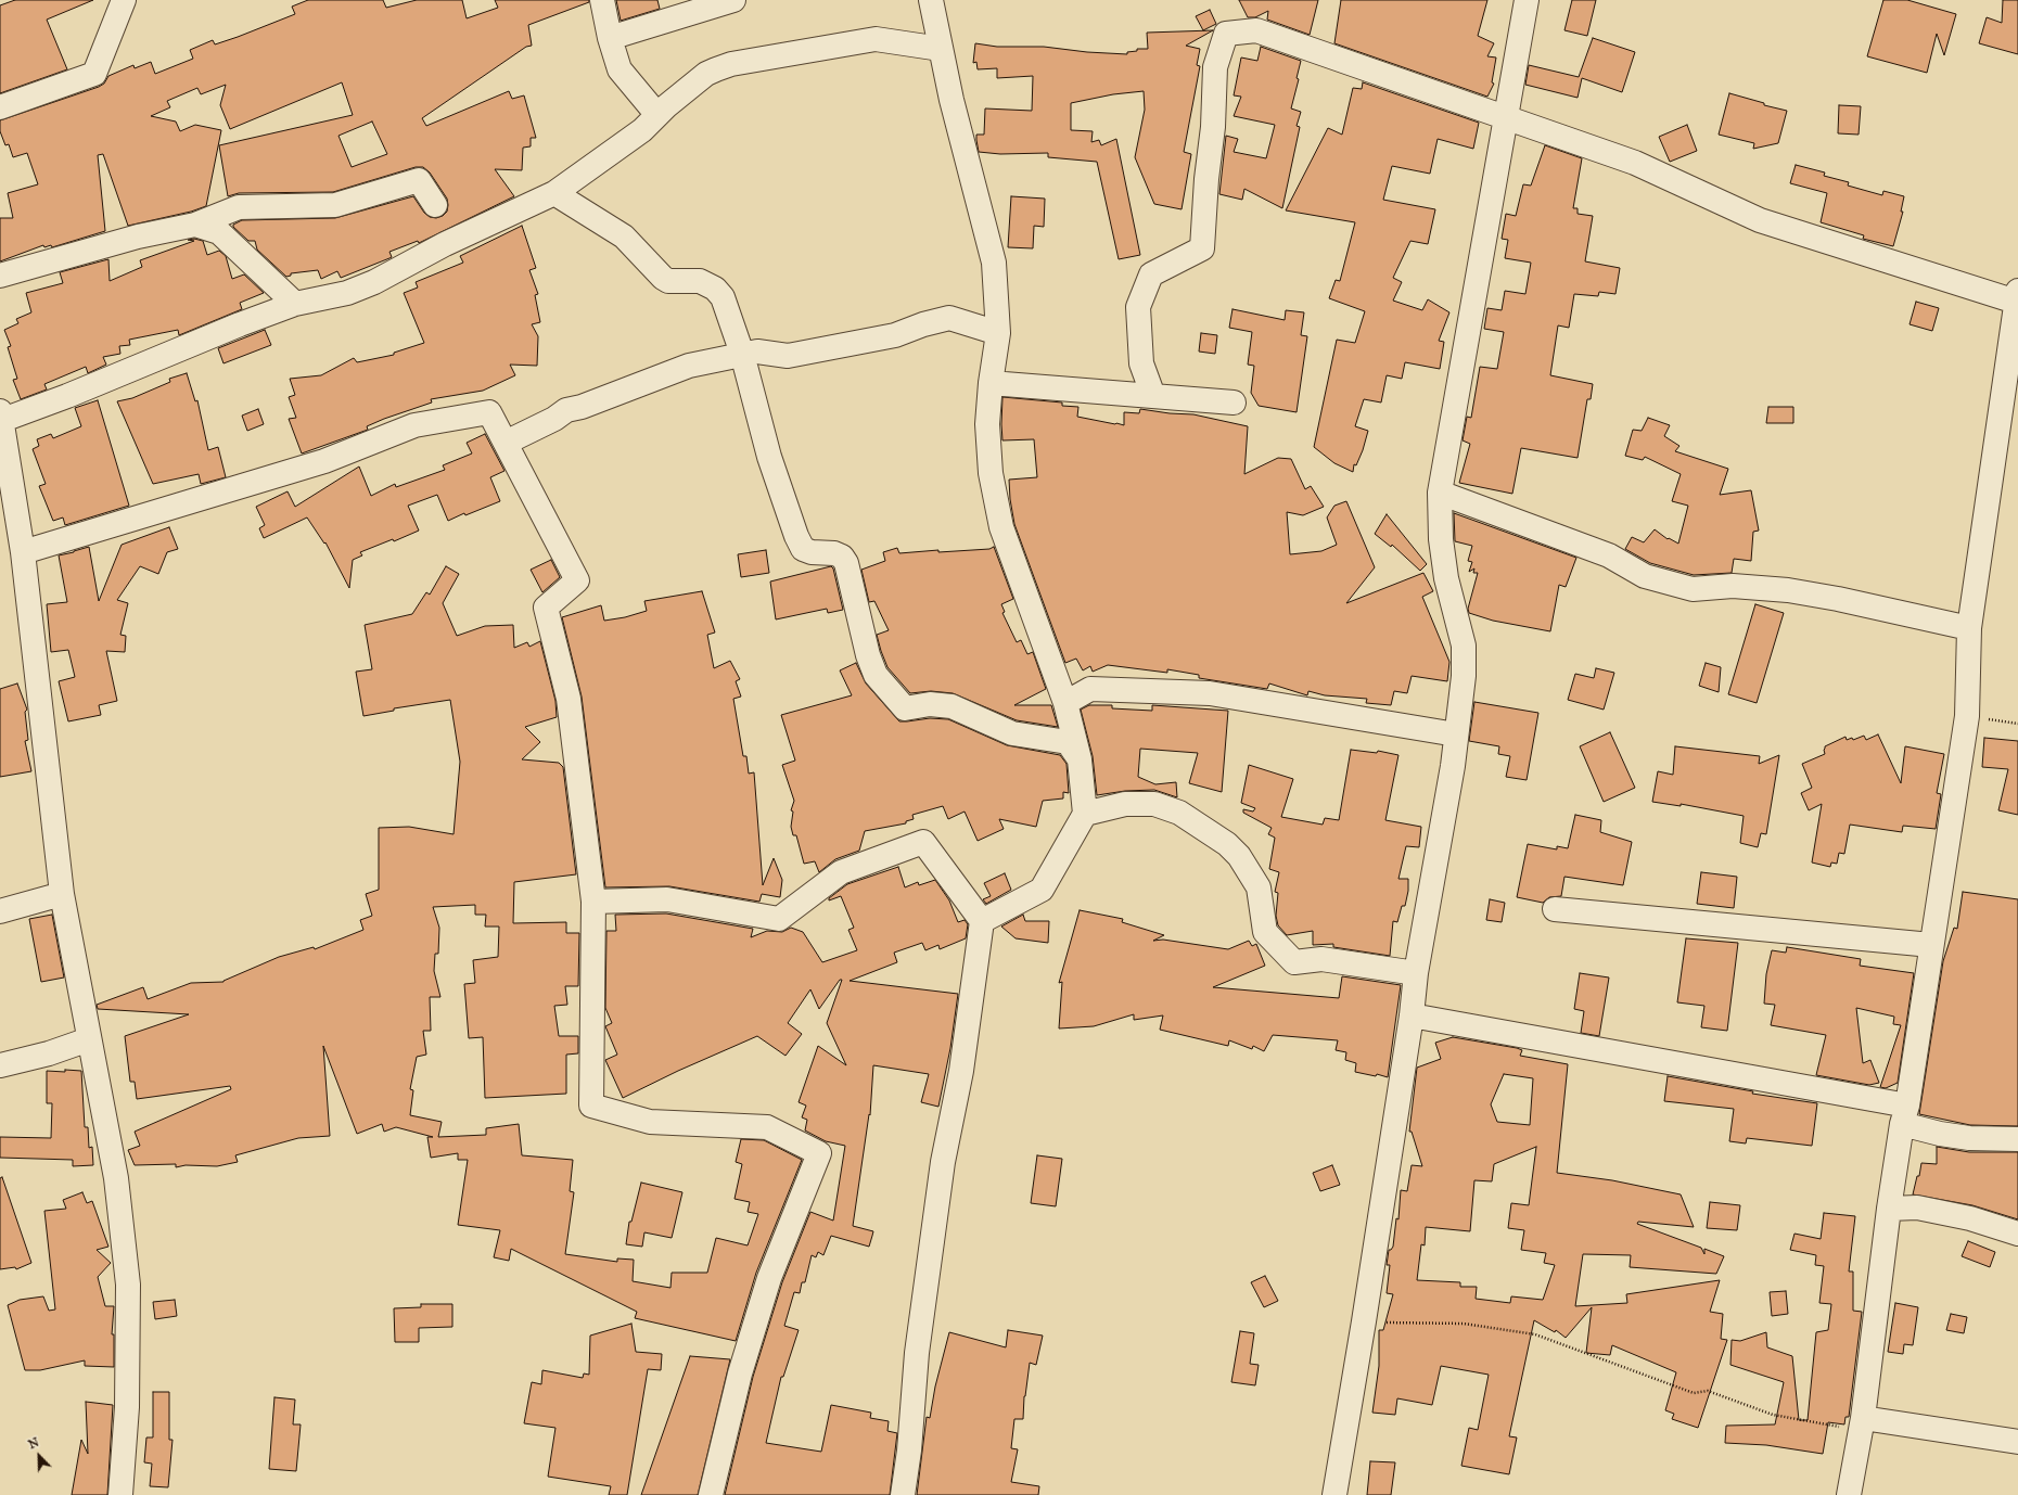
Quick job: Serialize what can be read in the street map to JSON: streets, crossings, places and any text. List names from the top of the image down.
{
  "north": "top left"
}
